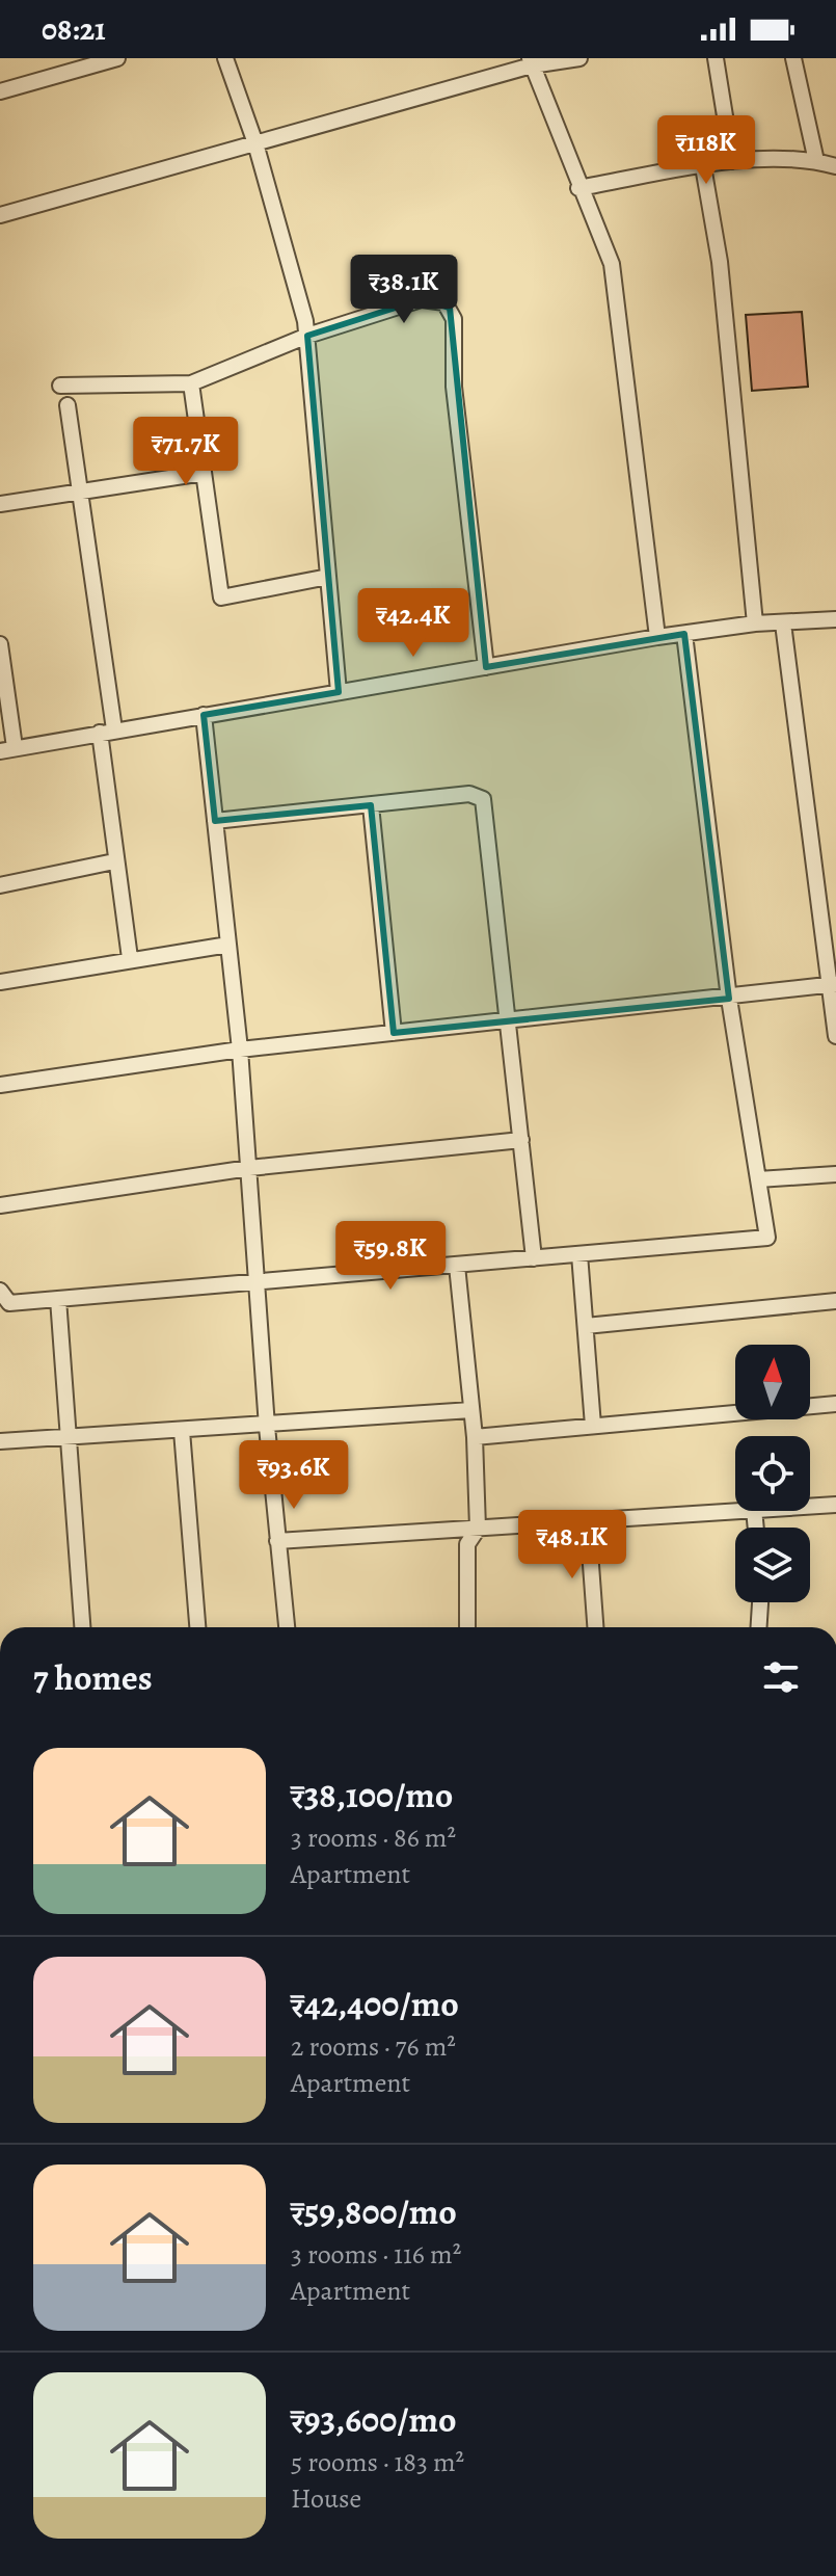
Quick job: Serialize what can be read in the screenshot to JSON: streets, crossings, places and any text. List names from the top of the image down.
{
  "north": "top",
  "page": {
    "status": "08:21",
    "price": [
      "₹118K",
      "₹38.1K",
      "₹71.7K",
      "₹42.4K",
      "₹59.8K",
      "₹93.6K",
      "₹48.1K"
    ],
    "heading": "7 homes",
    "list": [
      {
        "name": "₹38,100/mo",
        "note": "3 rooms · 86 m² · Apartment"
      },
      {
        "name": "₹42,400/mo",
        "note": "2 rooms · 76 m² · Apartment"
      },
      {
        "name": "₹59,800/mo",
        "note": "3 rooms · 116 m² · Apartment"
      },
      {
        "name": "₹93,600/mo",
        "note": "5 rooms · 183 m² · House"
      }
    ]
  }
}
